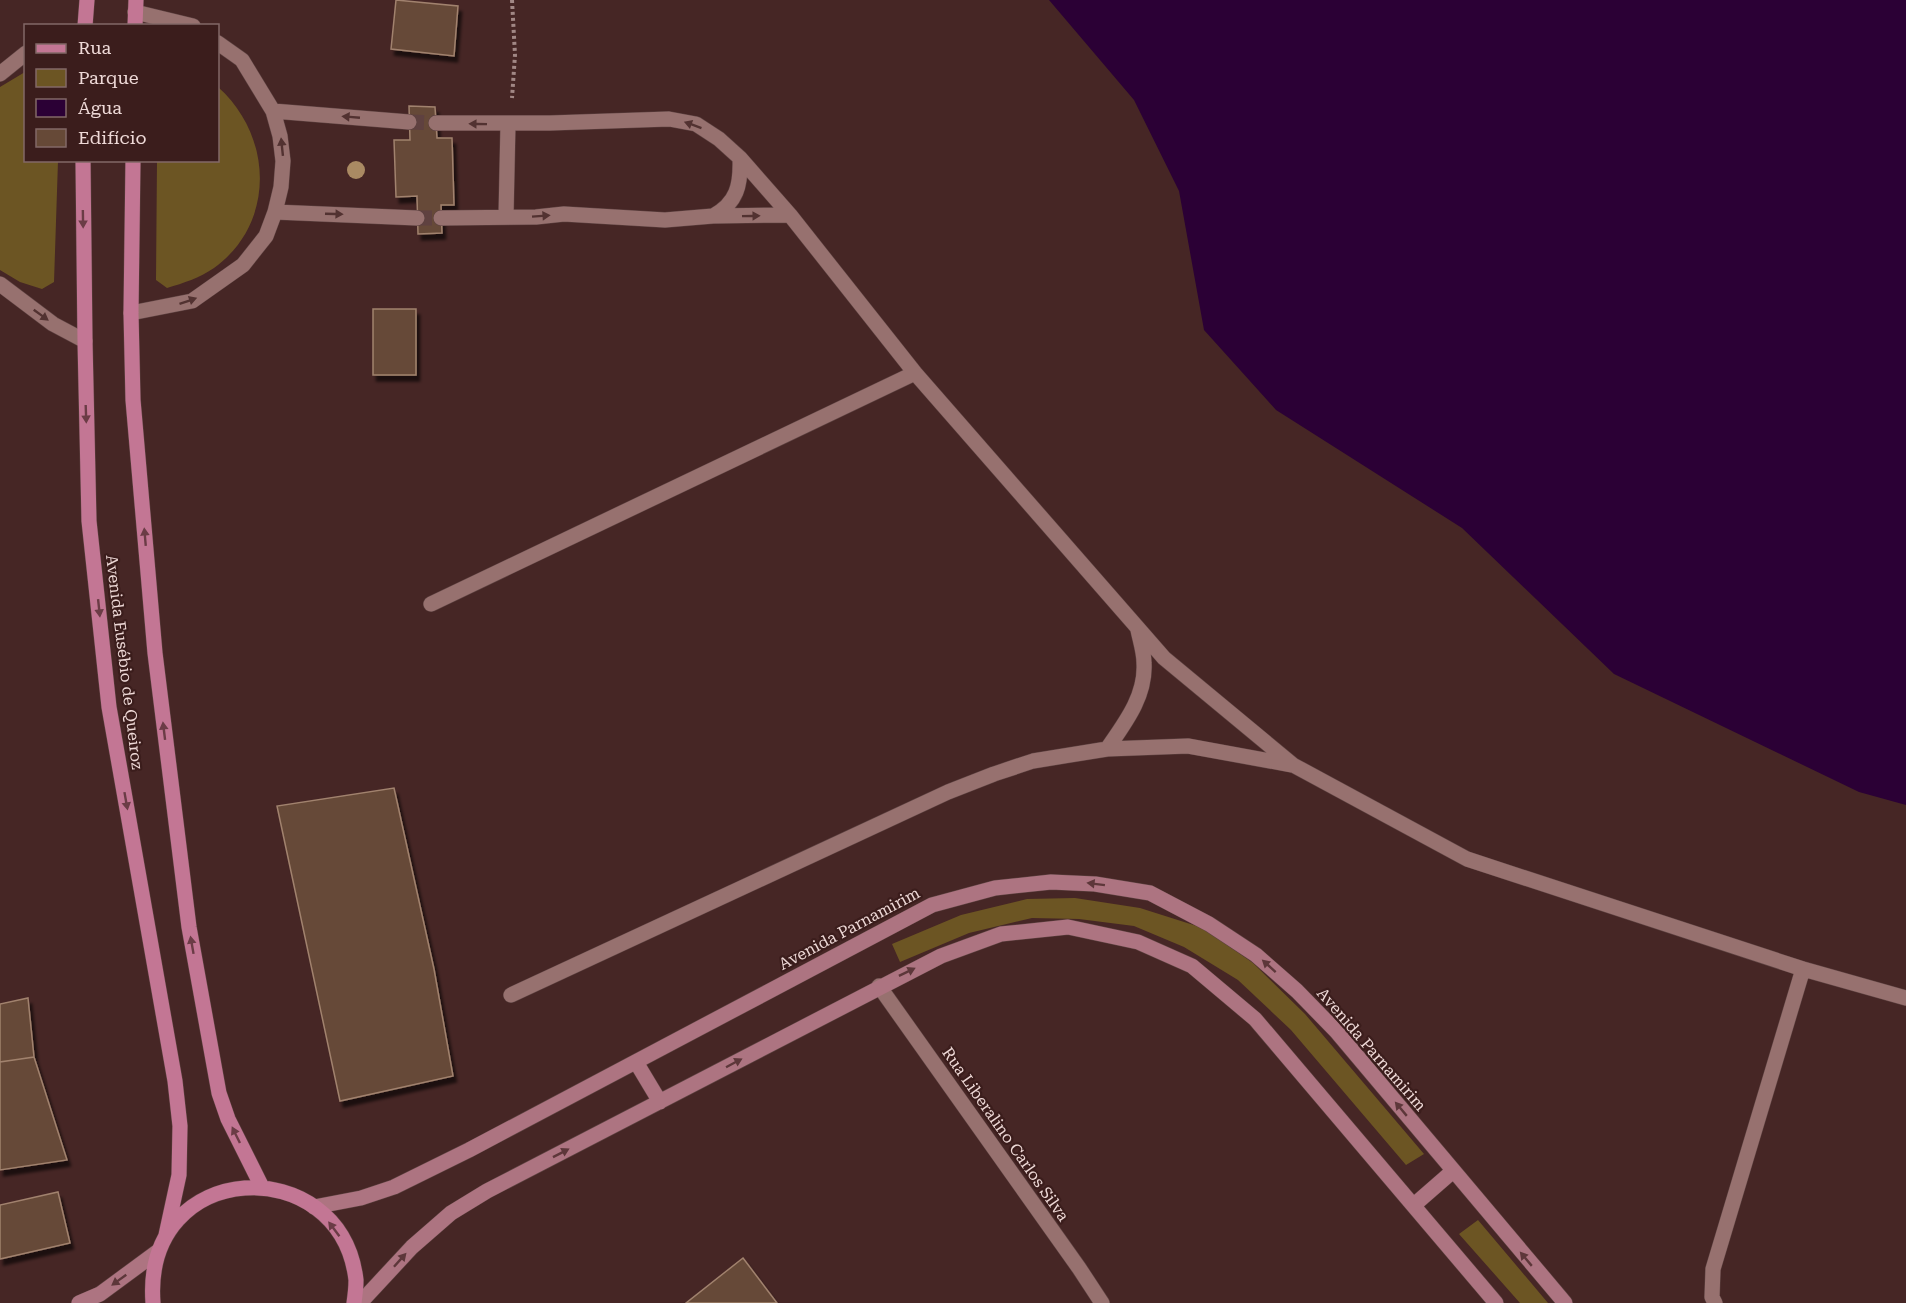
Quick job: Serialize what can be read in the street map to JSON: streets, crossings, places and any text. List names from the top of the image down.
{
  "streets": {
    "main road": ["Avenida Eusébio de Queiroz"],
    "street": ["Avenida Parnamirim", "Rua Liberalino Carlos Silva"]
  },
  "one_way": ["Avenida Parnamirim"],
  "legend": [
    "Rua",
    "Parque",
    "Água",
    "Edifício"
  ]
}
